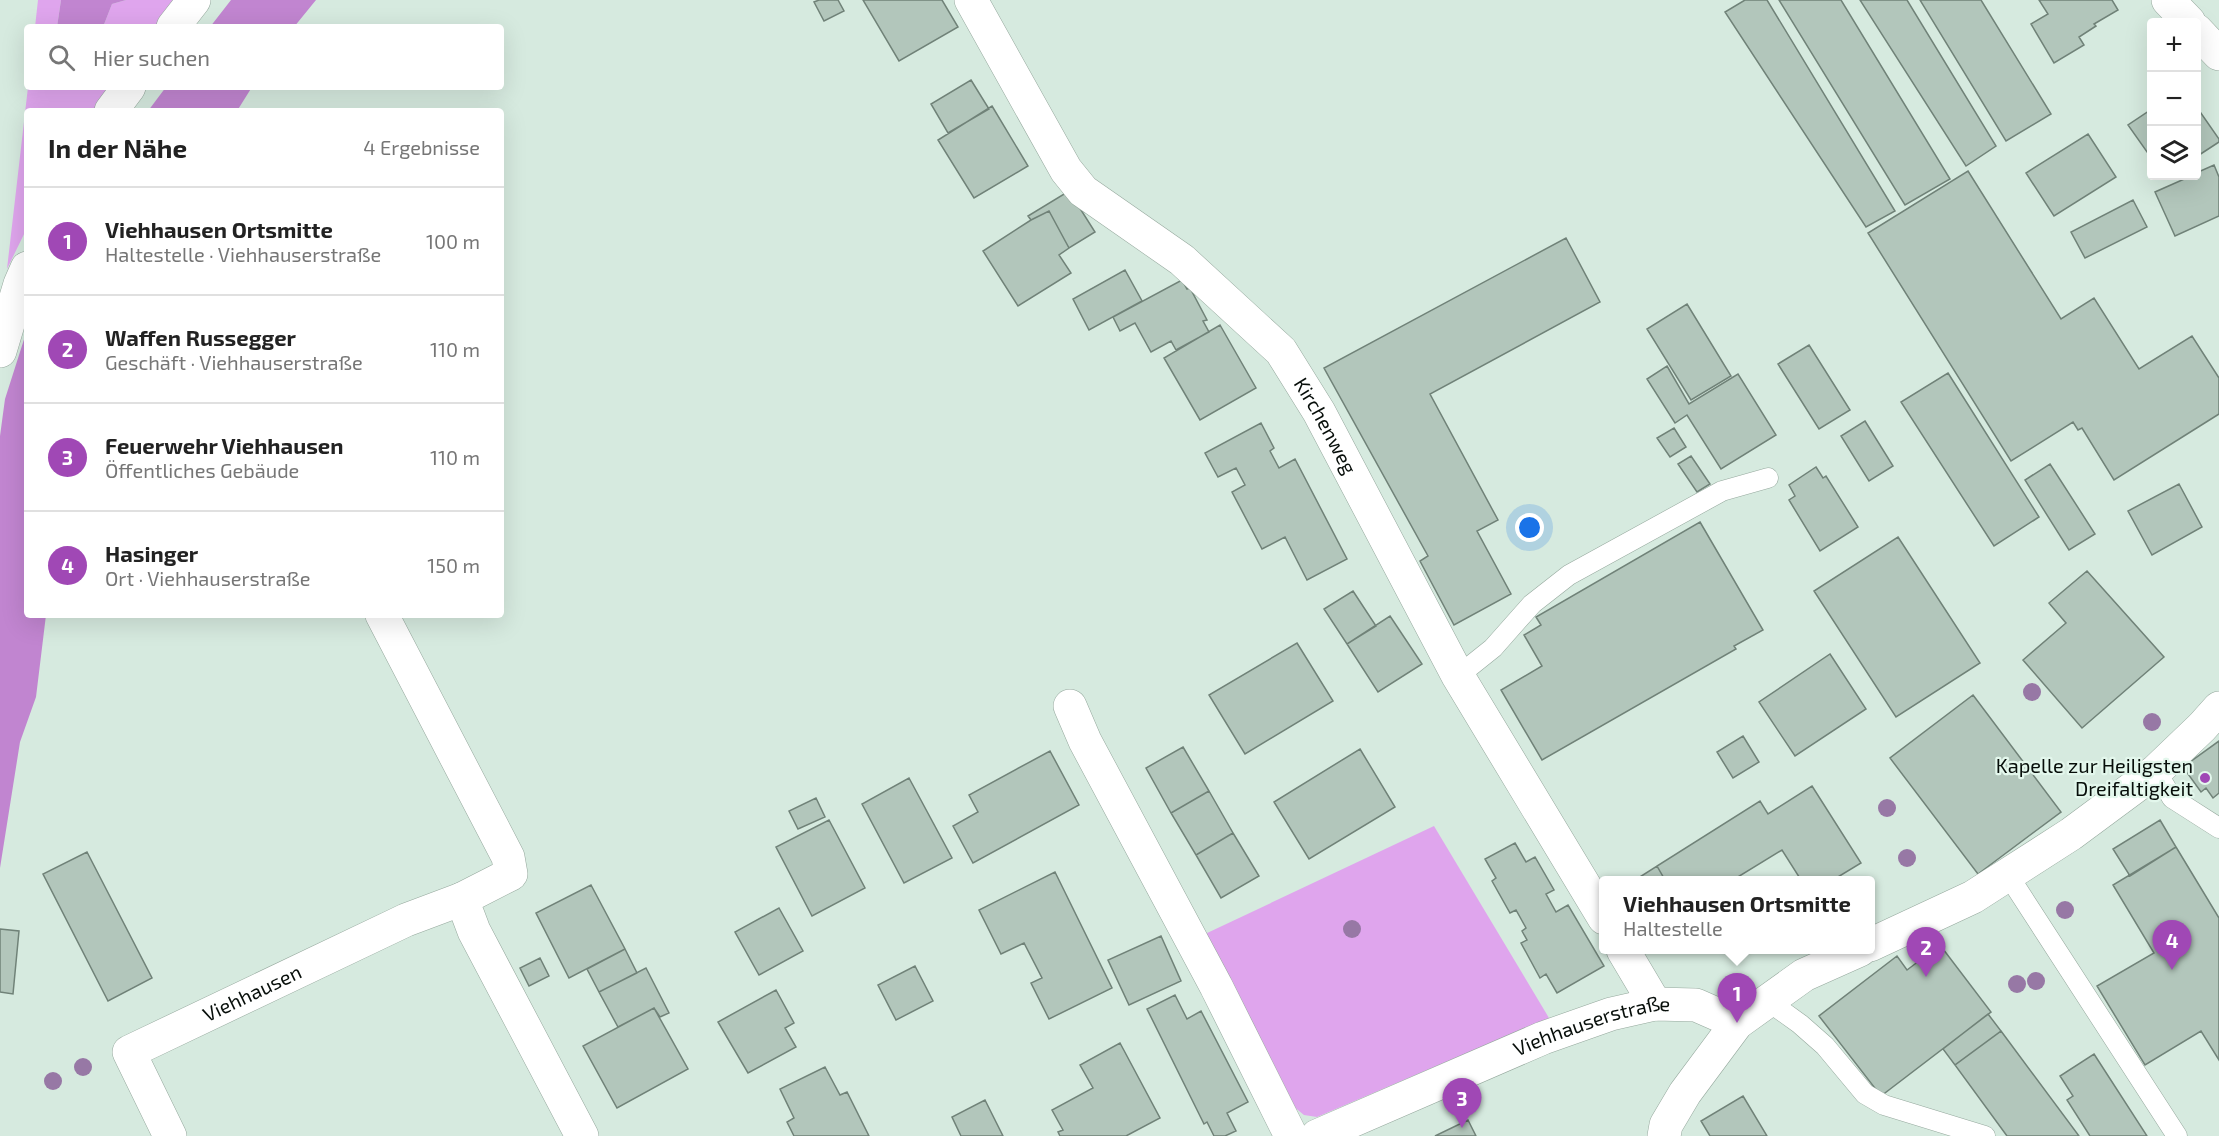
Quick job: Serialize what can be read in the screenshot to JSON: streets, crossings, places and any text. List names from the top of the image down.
{
  "streets": {
    "main road": ["Kirchenweg", "Viehhausen", "Viehhauserstraße"]
  },
  "places": ["Kapelle zur Heiligsten Dreifaltigkeit"],
  "page": {
    "map_buttons": ["+", "−"],
    "search": "Hier suchen",
    "heading": ["In der Nähe", "4 Ergebnisse"],
    "list": [
      {
        "mark": "1",
        "name": "Viehhausen Ortsmitte",
        "note": "Haltestelle · Viehhauserstraße",
        "value": "100 m"
      },
      {
        "mark": "2",
        "name": "Waffen Russegger",
        "note": "Geschäft · Viehhauserstraße",
        "value": "110 m"
      },
      {
        "mark": "3",
        "name": "Feuerwehr Viehhausen",
        "note": "Öffentliches Gebäude",
        "value": "110 m"
      },
      {
        "mark": "4",
        "name": "Hasinger",
        "note": "Ort · Viehhauserstraße",
        "value": "150 m"
      }
    ],
    "popup": ["Viehhausen Ortsmitte", "Haltestelle"],
    "pins": [
      "4",
      "2",
      "1",
      "3"
    ]
  }
}
